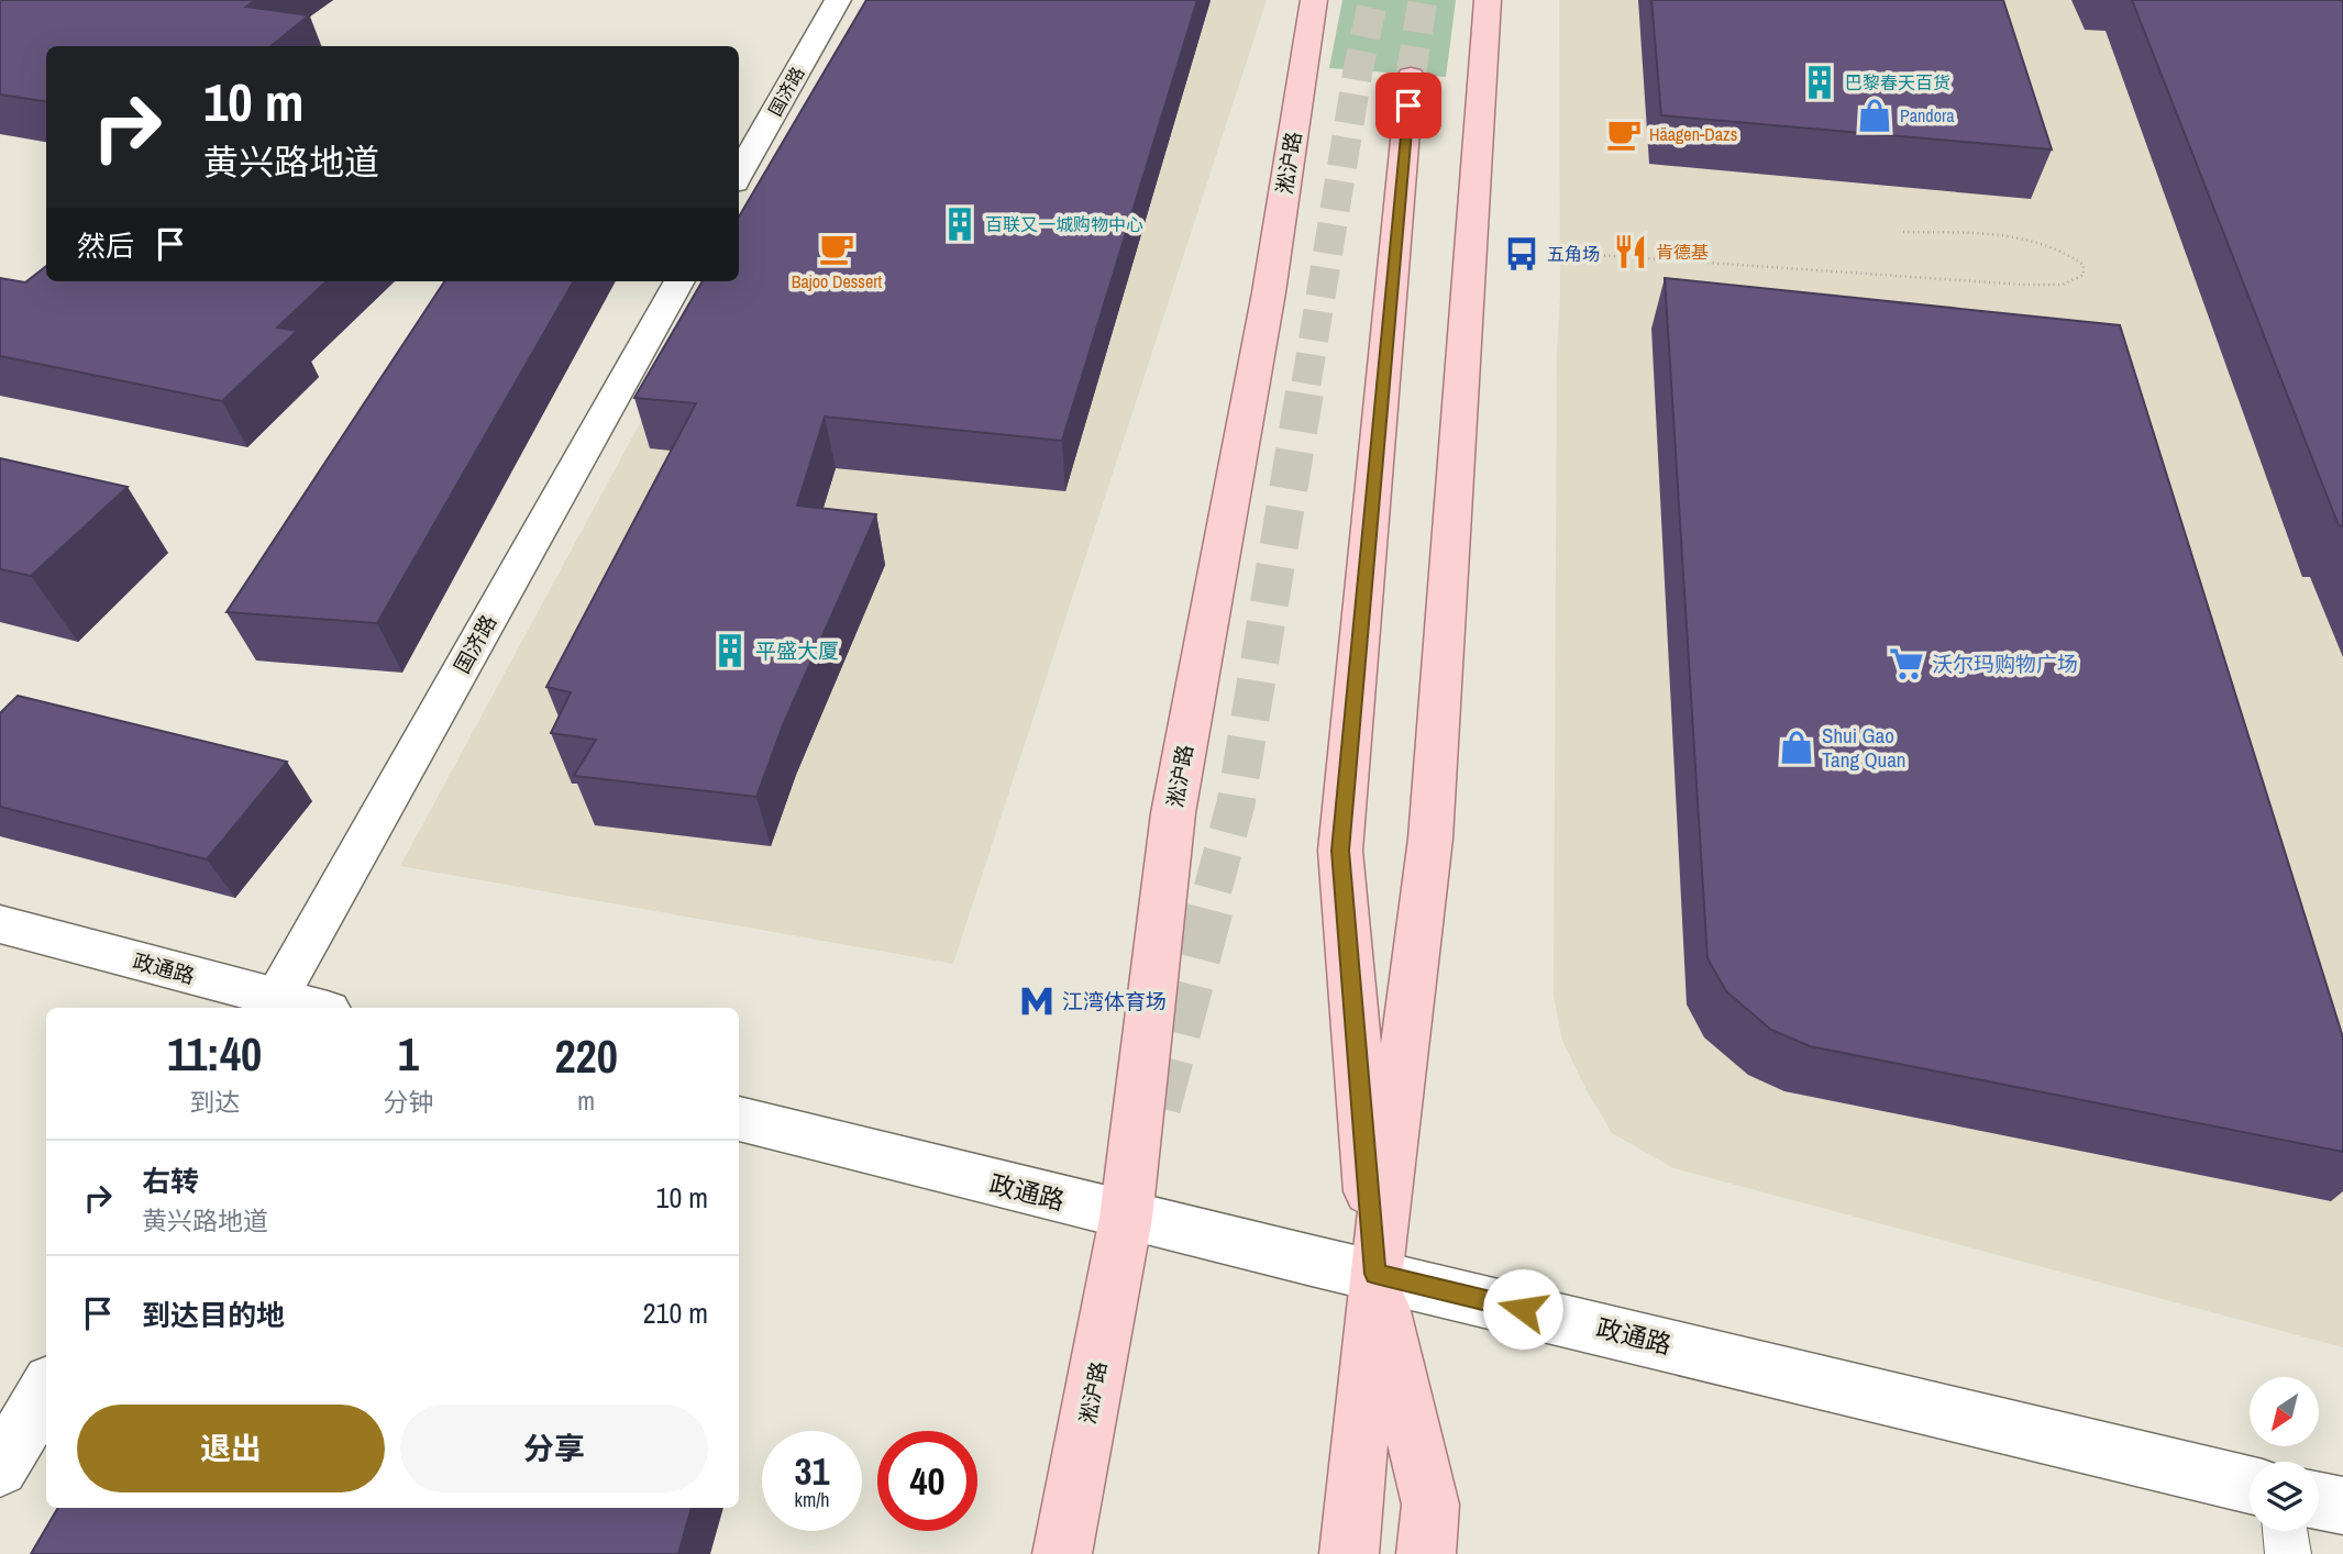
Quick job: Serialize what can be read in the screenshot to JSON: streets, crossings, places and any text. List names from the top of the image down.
{
  "streets": {
    "main road": ["淞沪路"],
    "street": ["国济路", "政通路"]
  },
  "crossings": [
    ["国济路", "政通路"],
    ["淞沪路", "政通路"]
  ],
  "places": {
    "building": ["巴黎春天百货", "百联又一城购物中心", "平盛大厦"],
    "shop": ["Pandora", "Shui Gao Tang Quan"],
    "cafe": ["Häagen-Dazs", "Bajoo Dessert"],
    "restaurant": ["肯德基"],
    "bus stop": ["五角场"],
    "supermarket": ["沃尔玛购物广场"],
    "metro station": ["江湾体育场"]
  },
  "north": "bottom left",
  "page": {
    "turn": ["10 m", "黄兴路地道"],
    "then": "然后",
    "eta": [
      "11:40",
      "到达",
      "1",
      "分钟",
      "220",
      "m"
    ],
    "list": [
      {
        "name": "右转",
        "note": "黄兴路地道",
        "value": "10 m"
      },
      {
        "name": "到达目的地",
        "value": "210 m"
      }
    ],
    "buttons": ["退出", "分享"],
    "speed": "31 km/h",
    "limit": "40"
  }
}
